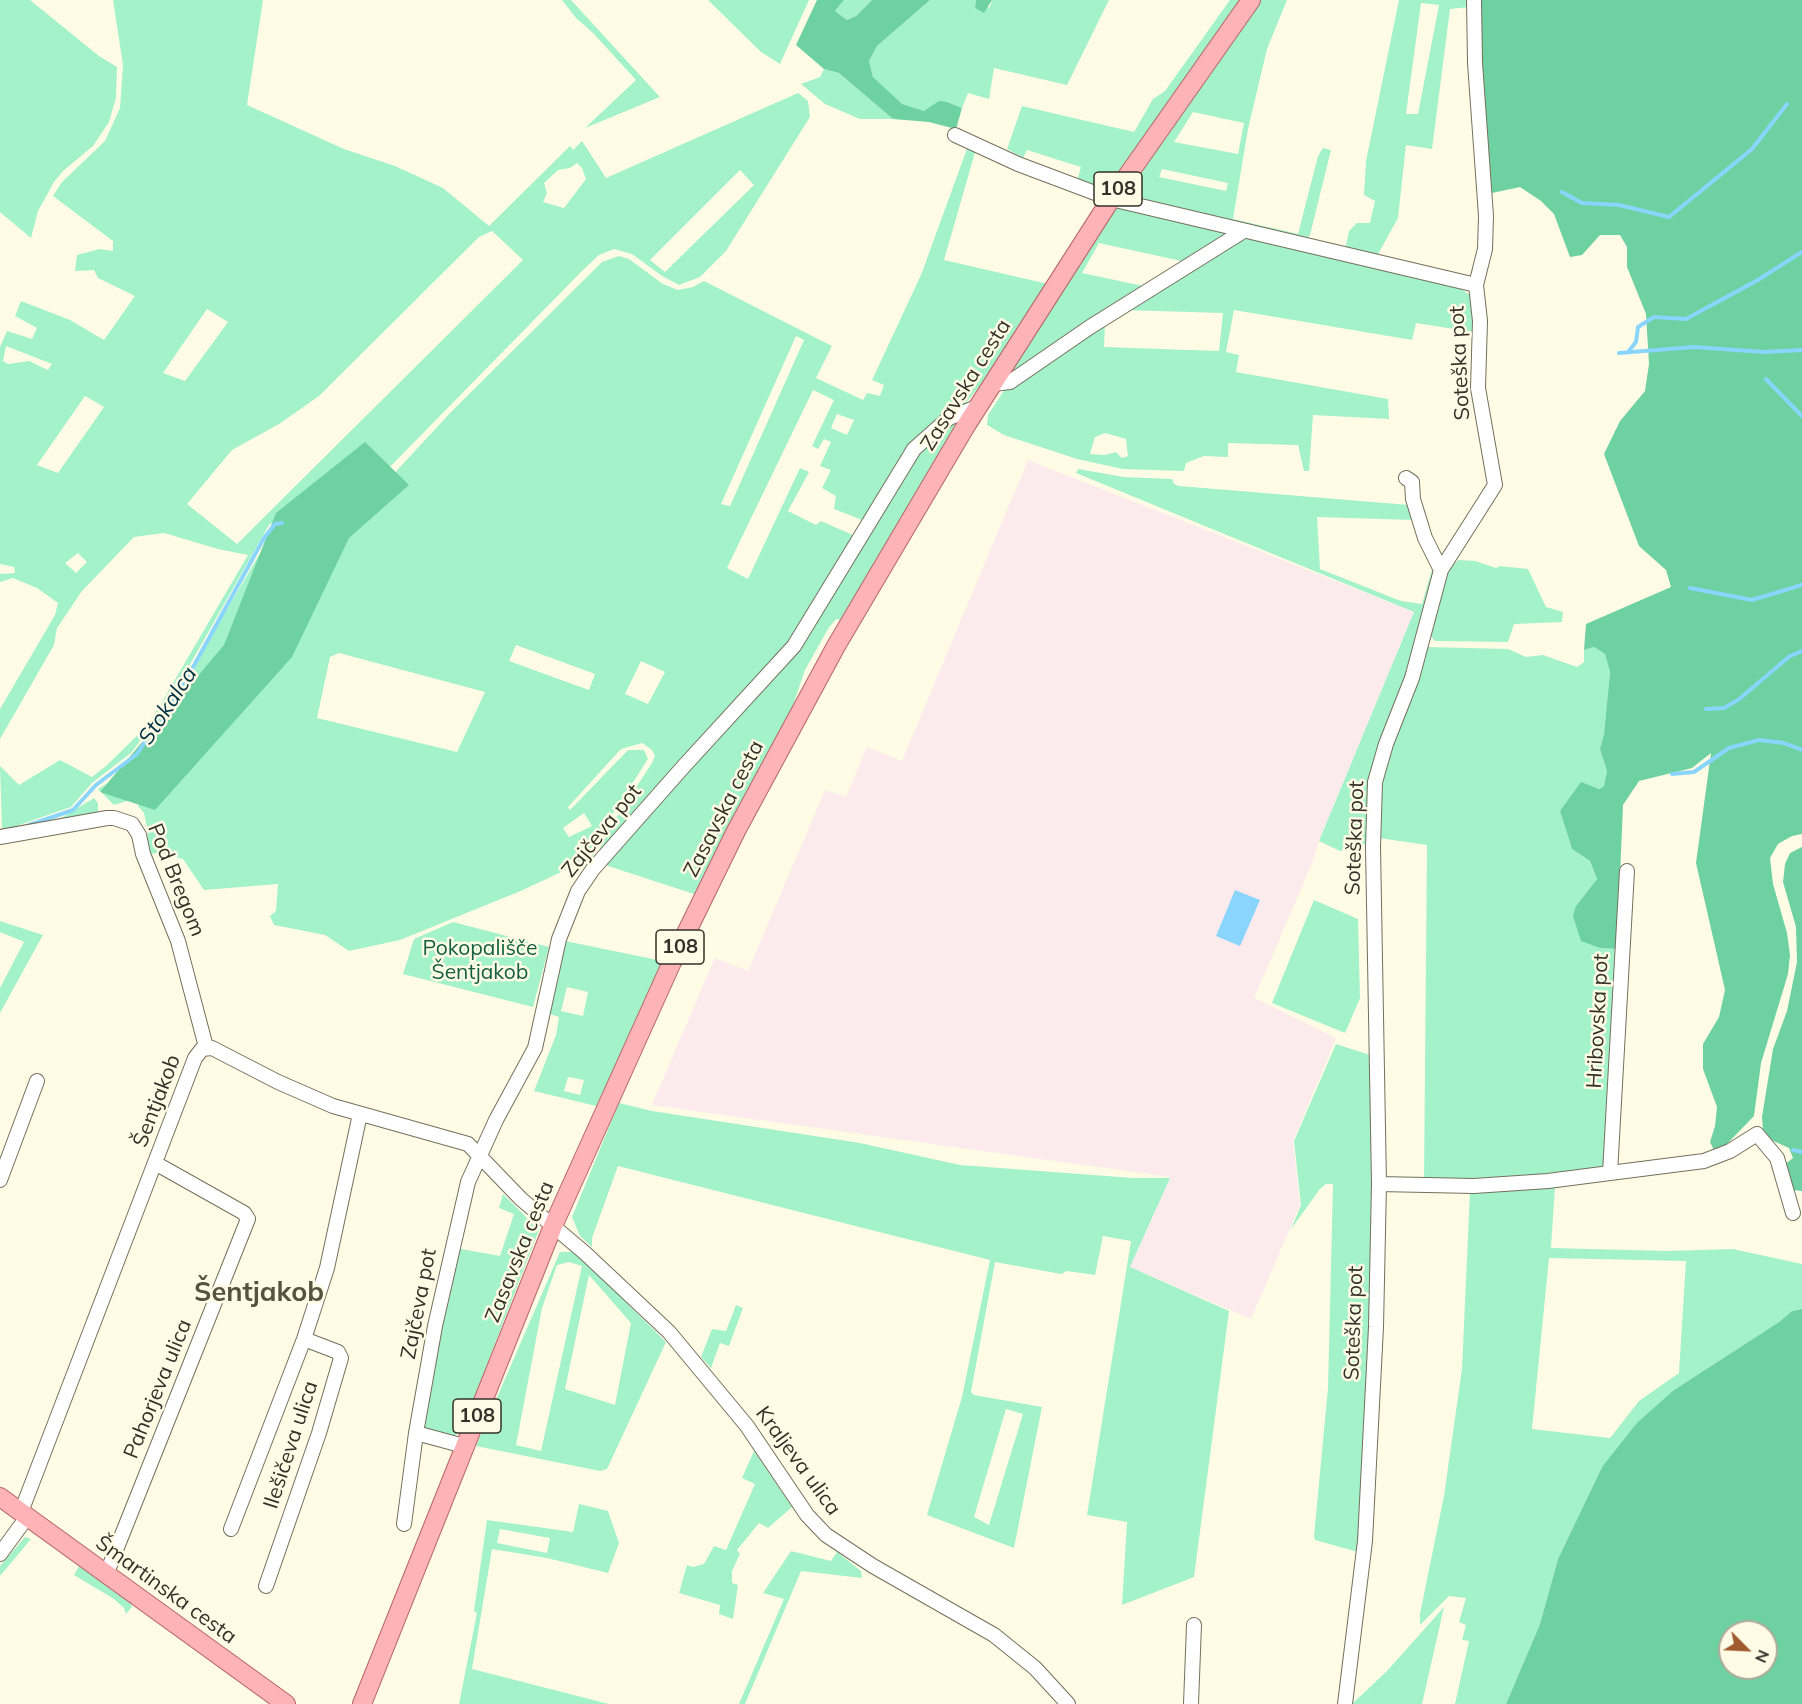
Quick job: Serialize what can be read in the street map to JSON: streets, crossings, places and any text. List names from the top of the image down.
{
  "streets": {
    "main road": ["108", "Zasavska cesta", "Šmartinska cesta"],
    "street": [
      "Soteška pot",
      "Zajčeva pot",
      "Pod Bregom",
      "Hribovska pot",
      "Šentjakob",
      "Pahorjeva ulica",
      "Ilešičeva ulica",
      "Kraljeva ulica"
    ]
  },
  "crossings": [
    ["Zasavska cesta", "Zajčeva pot"],
    ["Zasavska cesta", "Šentjakob"],
    ["Zasavska cesta", "Kraljeva ulica"],
    ["Zajčeva pot", "Šentjakob"],
    ["Pod Bregom", "Šentjakob"],
    ["Šentjakob", "Pahorjeva ulica"],
    ["Šentjakob", "Ilešičeva ulica"],
    ["Šentjakob", "Kraljeva ulica"],
    ["Šentjakob", "Šmartinska cesta"],
    ["Pahorjeva ulica", "Šmartinska cesta"]
  ],
  "districts": ["Šentjakob"],
  "water": ["Stokalca"],
  "parks": ["Pokopališče Šentjakob"],
  "north": "bottom right"
}
